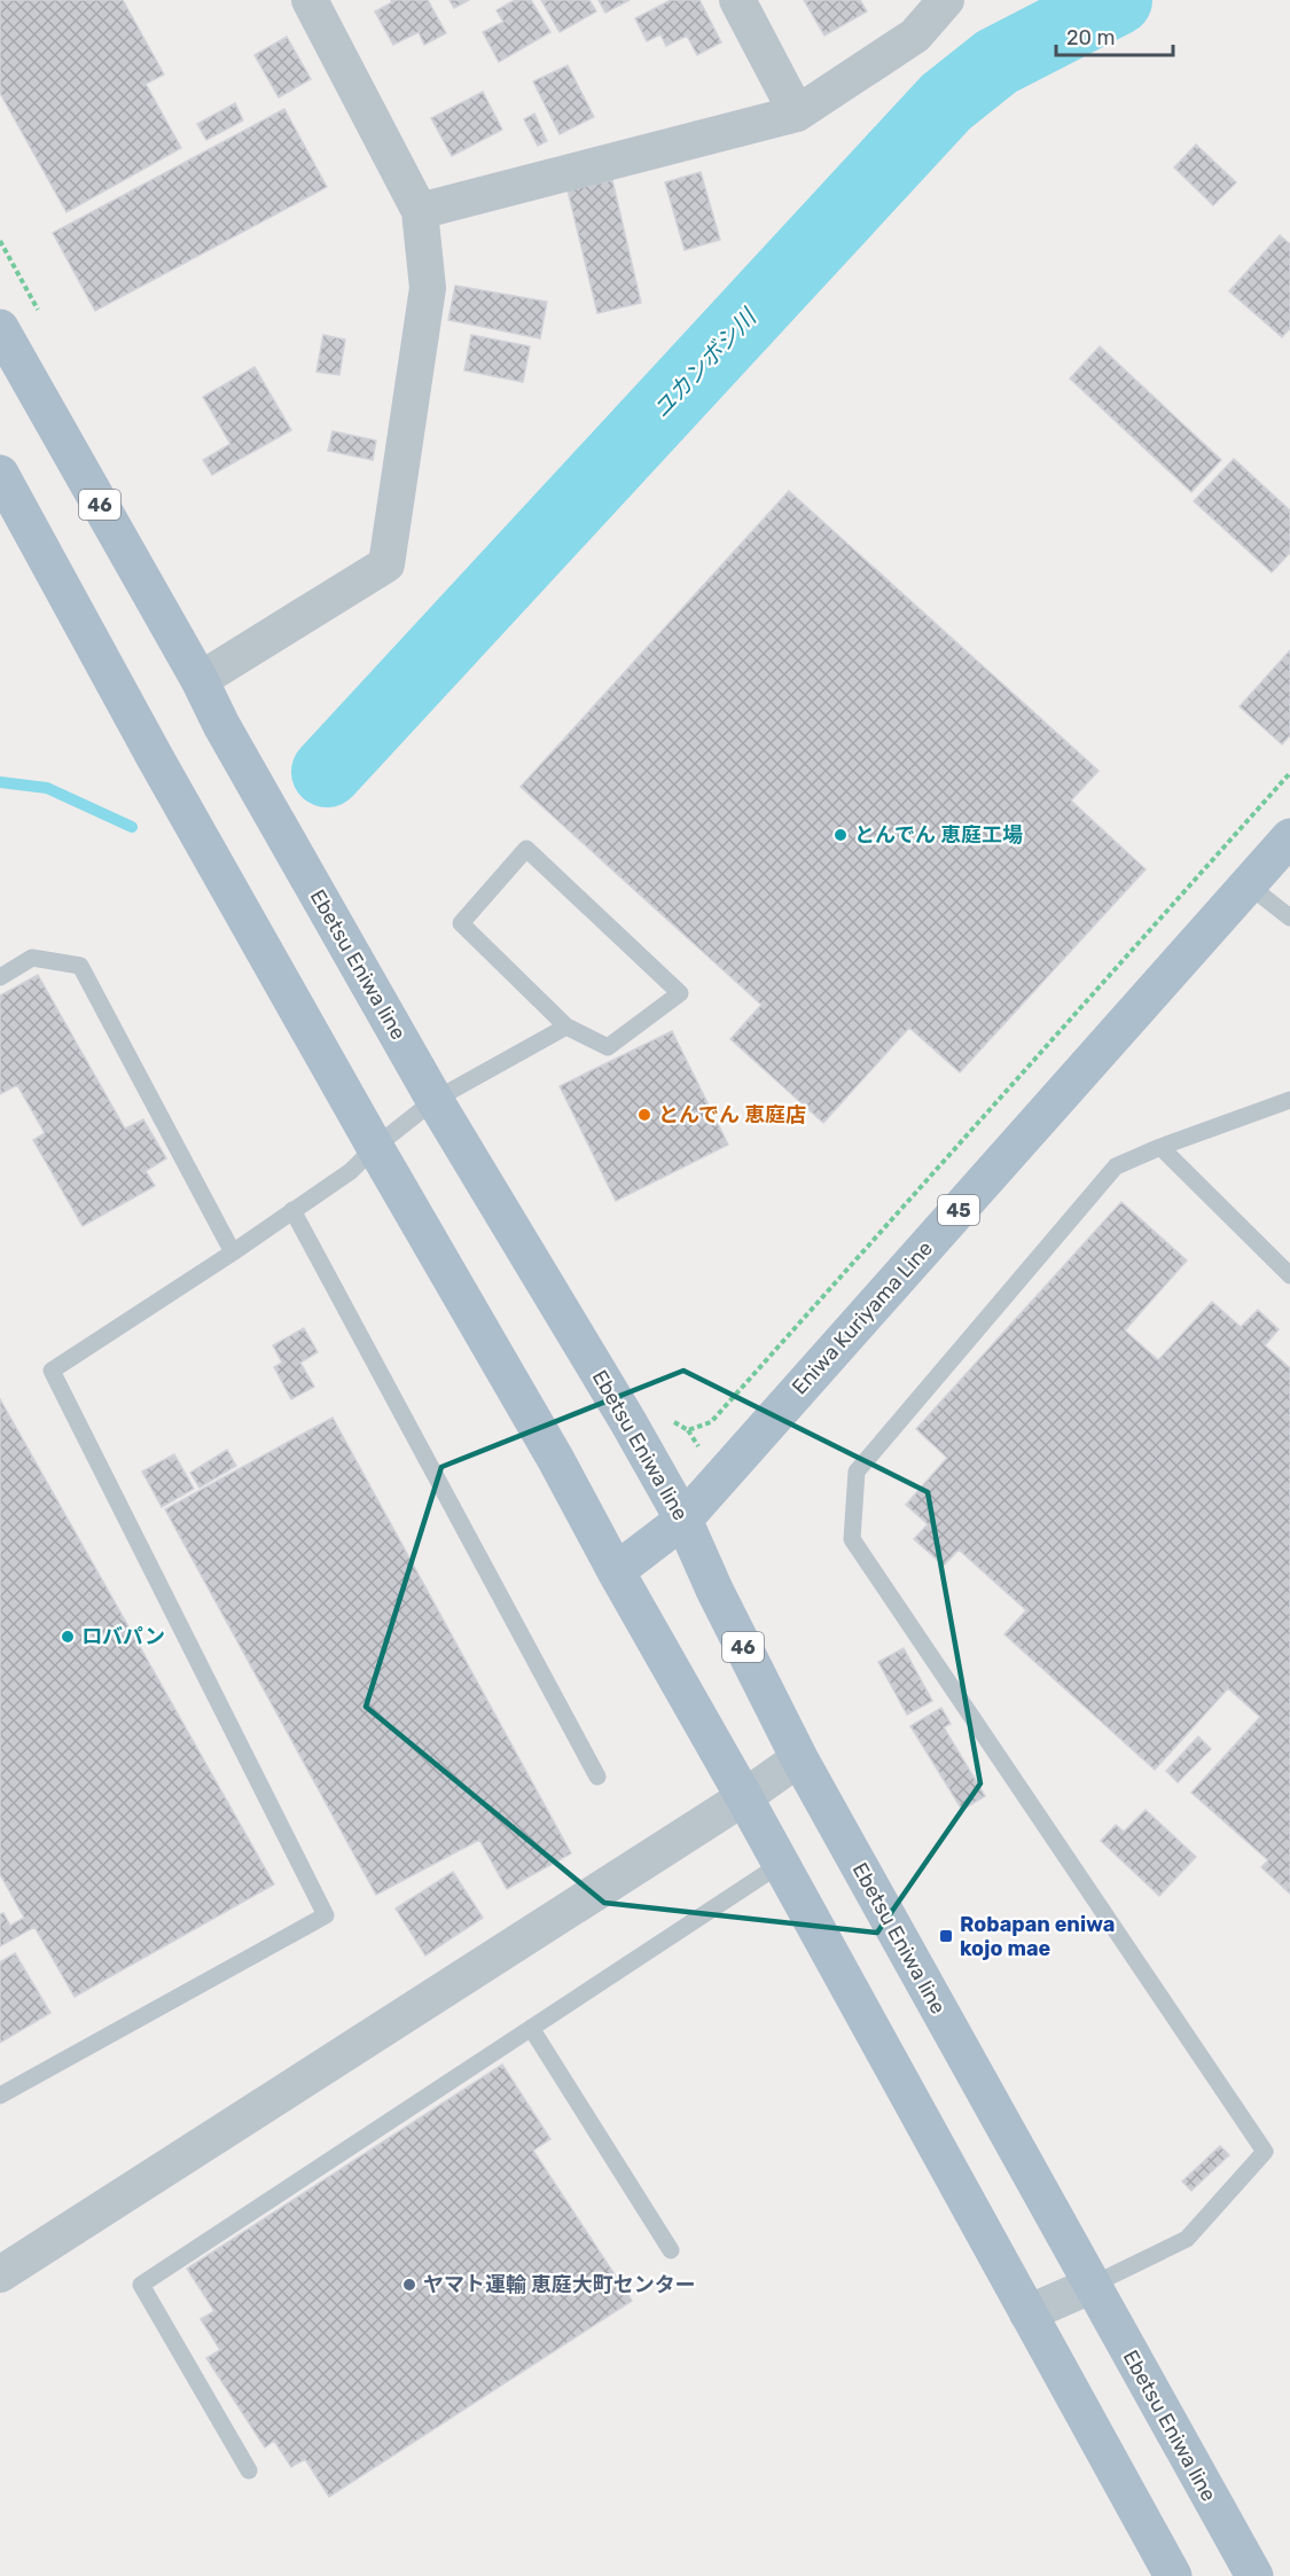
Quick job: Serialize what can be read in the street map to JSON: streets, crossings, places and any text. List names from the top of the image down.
{
  "streets": {
    "main road": [
      "46",
      "Ebetsu Eniwa line",
      "45",
      "Eniwa Kuriyama Line"
    ]
  },
  "crossings": [
    ["Ebetsu Eniwa line", "Eniwa Kuriyama Line"]
  ],
  "water": ["ユカンボシ川"],
  "places": {
    "other": [
      "とんでん 恵庭工場",
      "とんでん 恵庭店",
      "ロバパン",
      "ヤマト運輸 恵庭大町センター"
    ],
    "transit": ["Robapan eniwa kojo mae"]
  },
  "scale_bar": "20 m"
}
